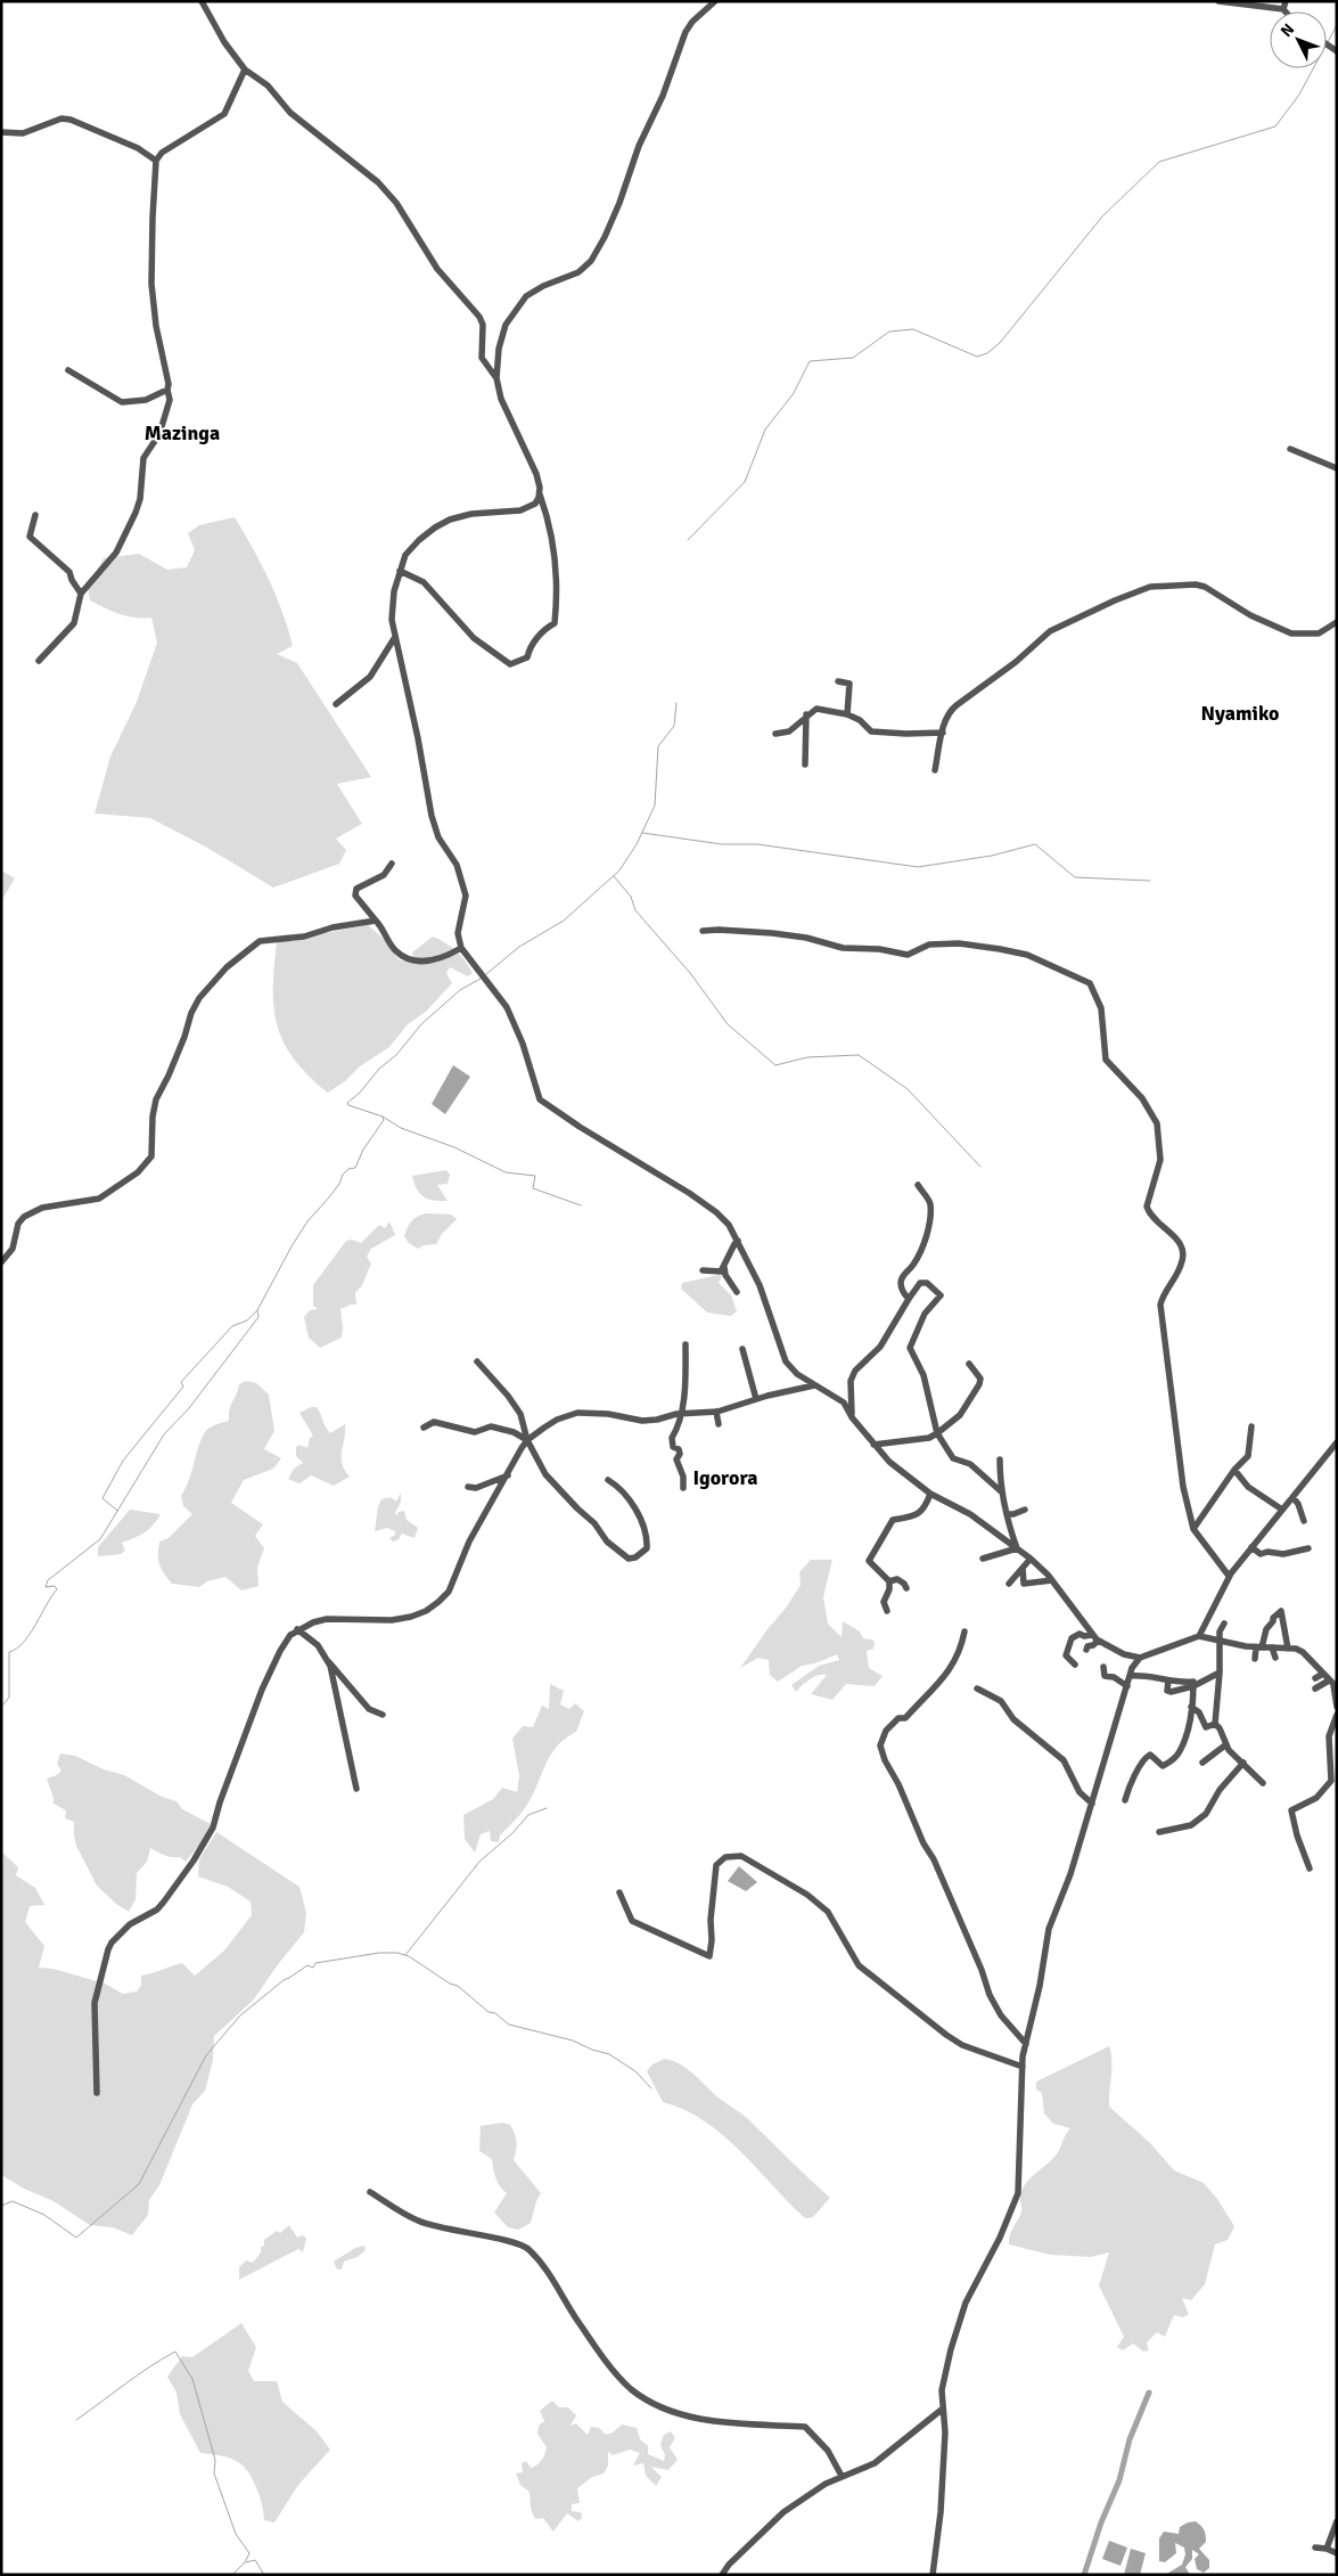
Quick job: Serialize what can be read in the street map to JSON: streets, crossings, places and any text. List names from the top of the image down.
{
  "districts": ["Mazinga", "Nyamiko", "Igorora"],
  "north": "top left"
}
